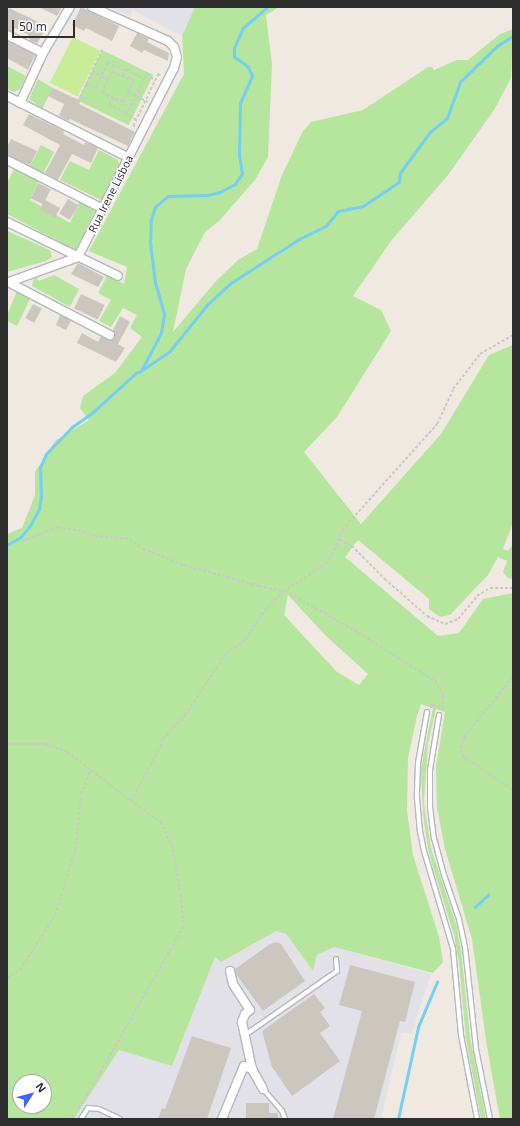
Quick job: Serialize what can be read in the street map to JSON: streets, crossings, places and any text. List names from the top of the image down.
{
  "streets": {
    "street": ["Rua Irene Lisboa"]
  },
  "scale_bar": "50 m",
  "north": "top right"
}
